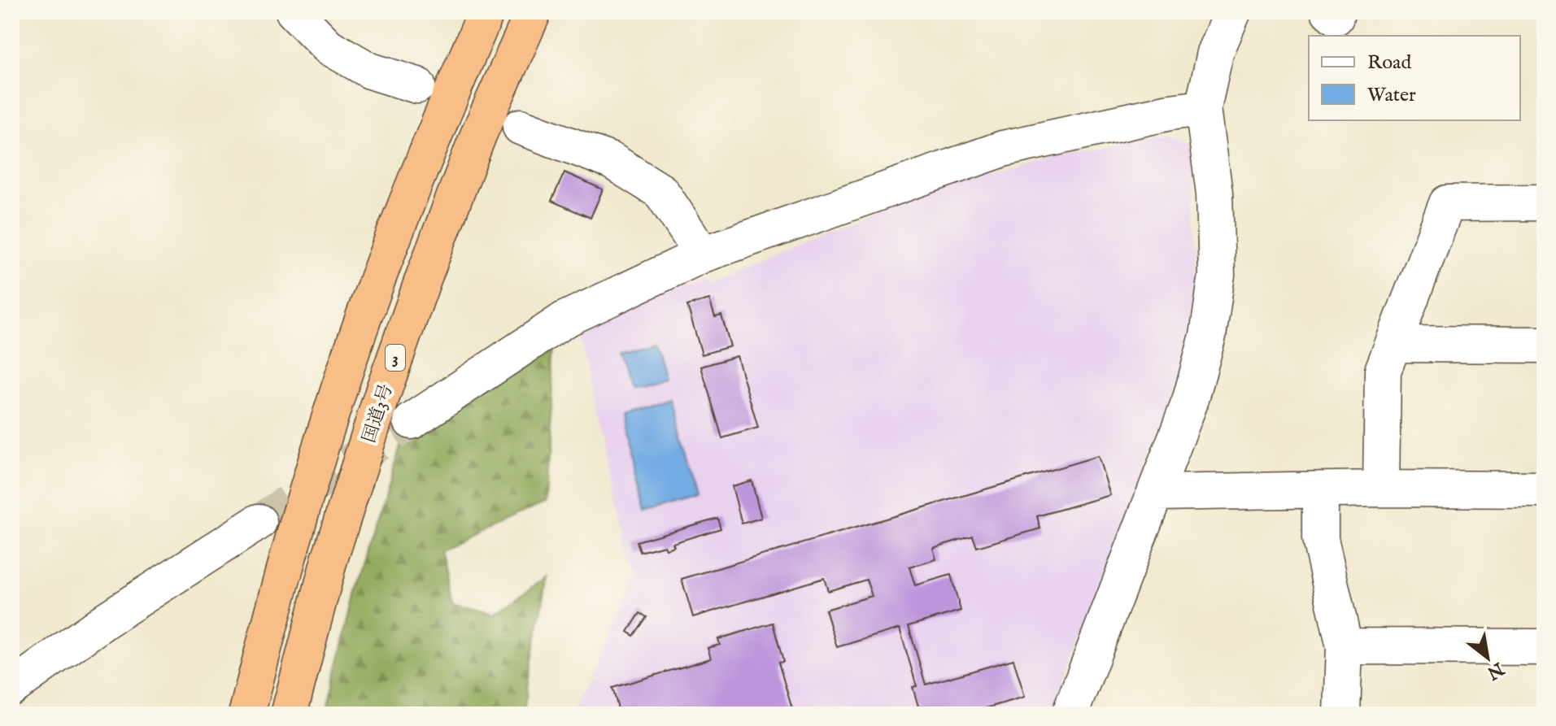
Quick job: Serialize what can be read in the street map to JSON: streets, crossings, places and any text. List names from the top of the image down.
{
  "streets": {
    "highway": ["3", "国道3号"]
  },
  "legend": ["Road", "Water"],
  "north": "bottom right"
}
